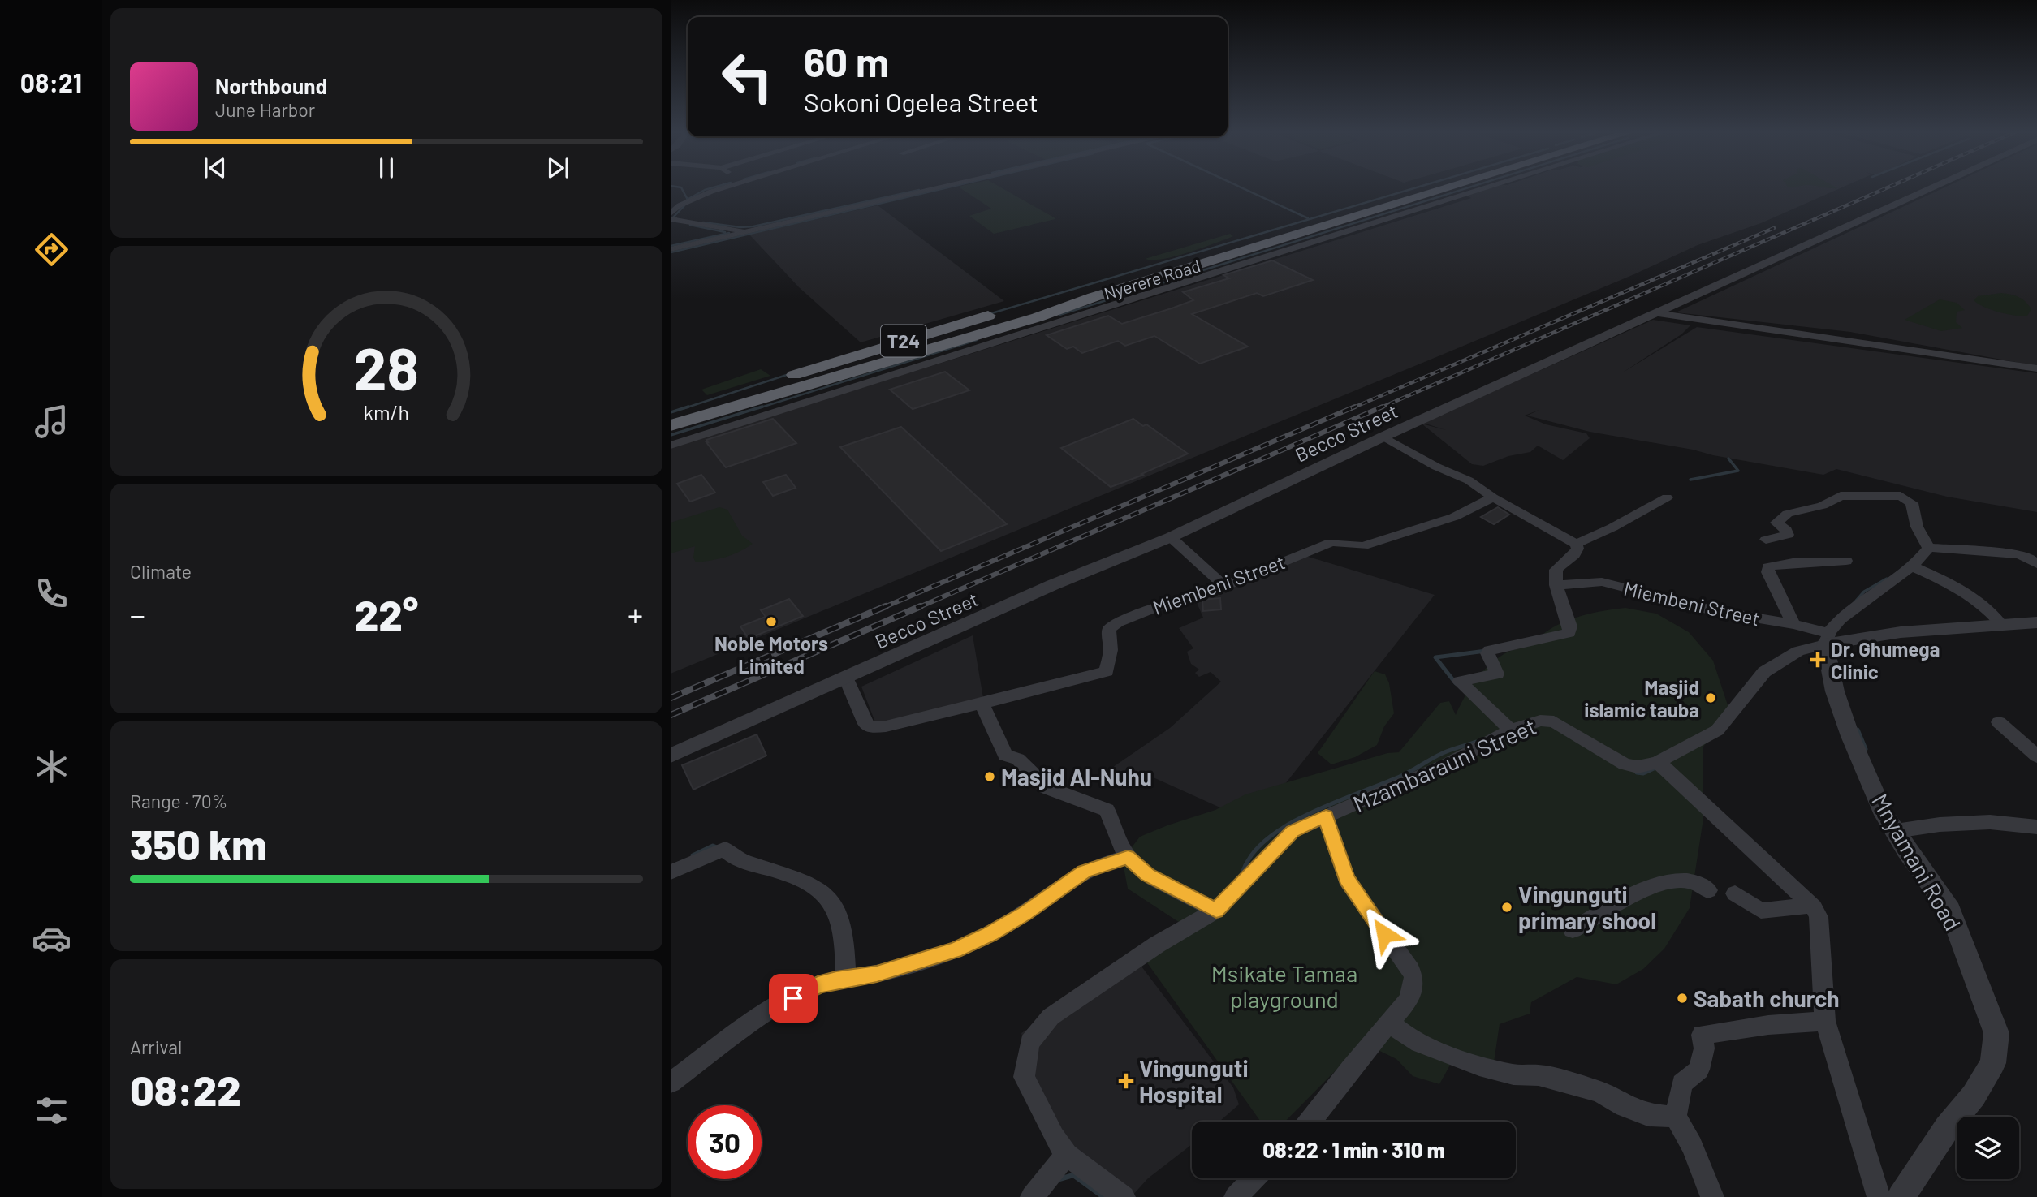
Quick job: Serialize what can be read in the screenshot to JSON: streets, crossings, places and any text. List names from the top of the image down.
{
  "streets": {
    "highway": ["Nyerere Road", "T24"],
    "street": [
      "Becco Street",
      "Miembeni Street",
      "Mzambarauni Street",
      "Mnyamani Road"
    ]
  },
  "crossings": [
    ["Miembeni Street", "Mzambarauni Street"],
    ["Miembeni Street", "Mnyamani Road"],
    ["Mzambarauni Street", "Mnyamani Road"]
  ],
  "parks": ["Msikate Tamaa playground"],
  "places": {
    "other": [
      "Noble Motors Limited",
      "Masjid islamic tauba",
      "Masjid Al-Nuhu",
      "Vingunguti primary shool",
      "Sabath church"
    ],
    "health": ["Dr. Ghumega Clinic", "Vingunguti Hospital"]
  },
  "page": {
    "tabs": "08:21",
    "turn": ["60 m", "Sokoni Ogelea Street"],
    "song": ["Northbound", "June Harbor"],
    "tile": [
      "Climate",
      ["Range · 70%", "350 km"],
      ["Arrival", "08:22"]
    ],
    "heat": ["−", "22°", "+"],
    "limit": "30",
    "trip": "08:22 · 1 min · 310 m",
    "gauge": ["28", "km/h"]
  }
}
